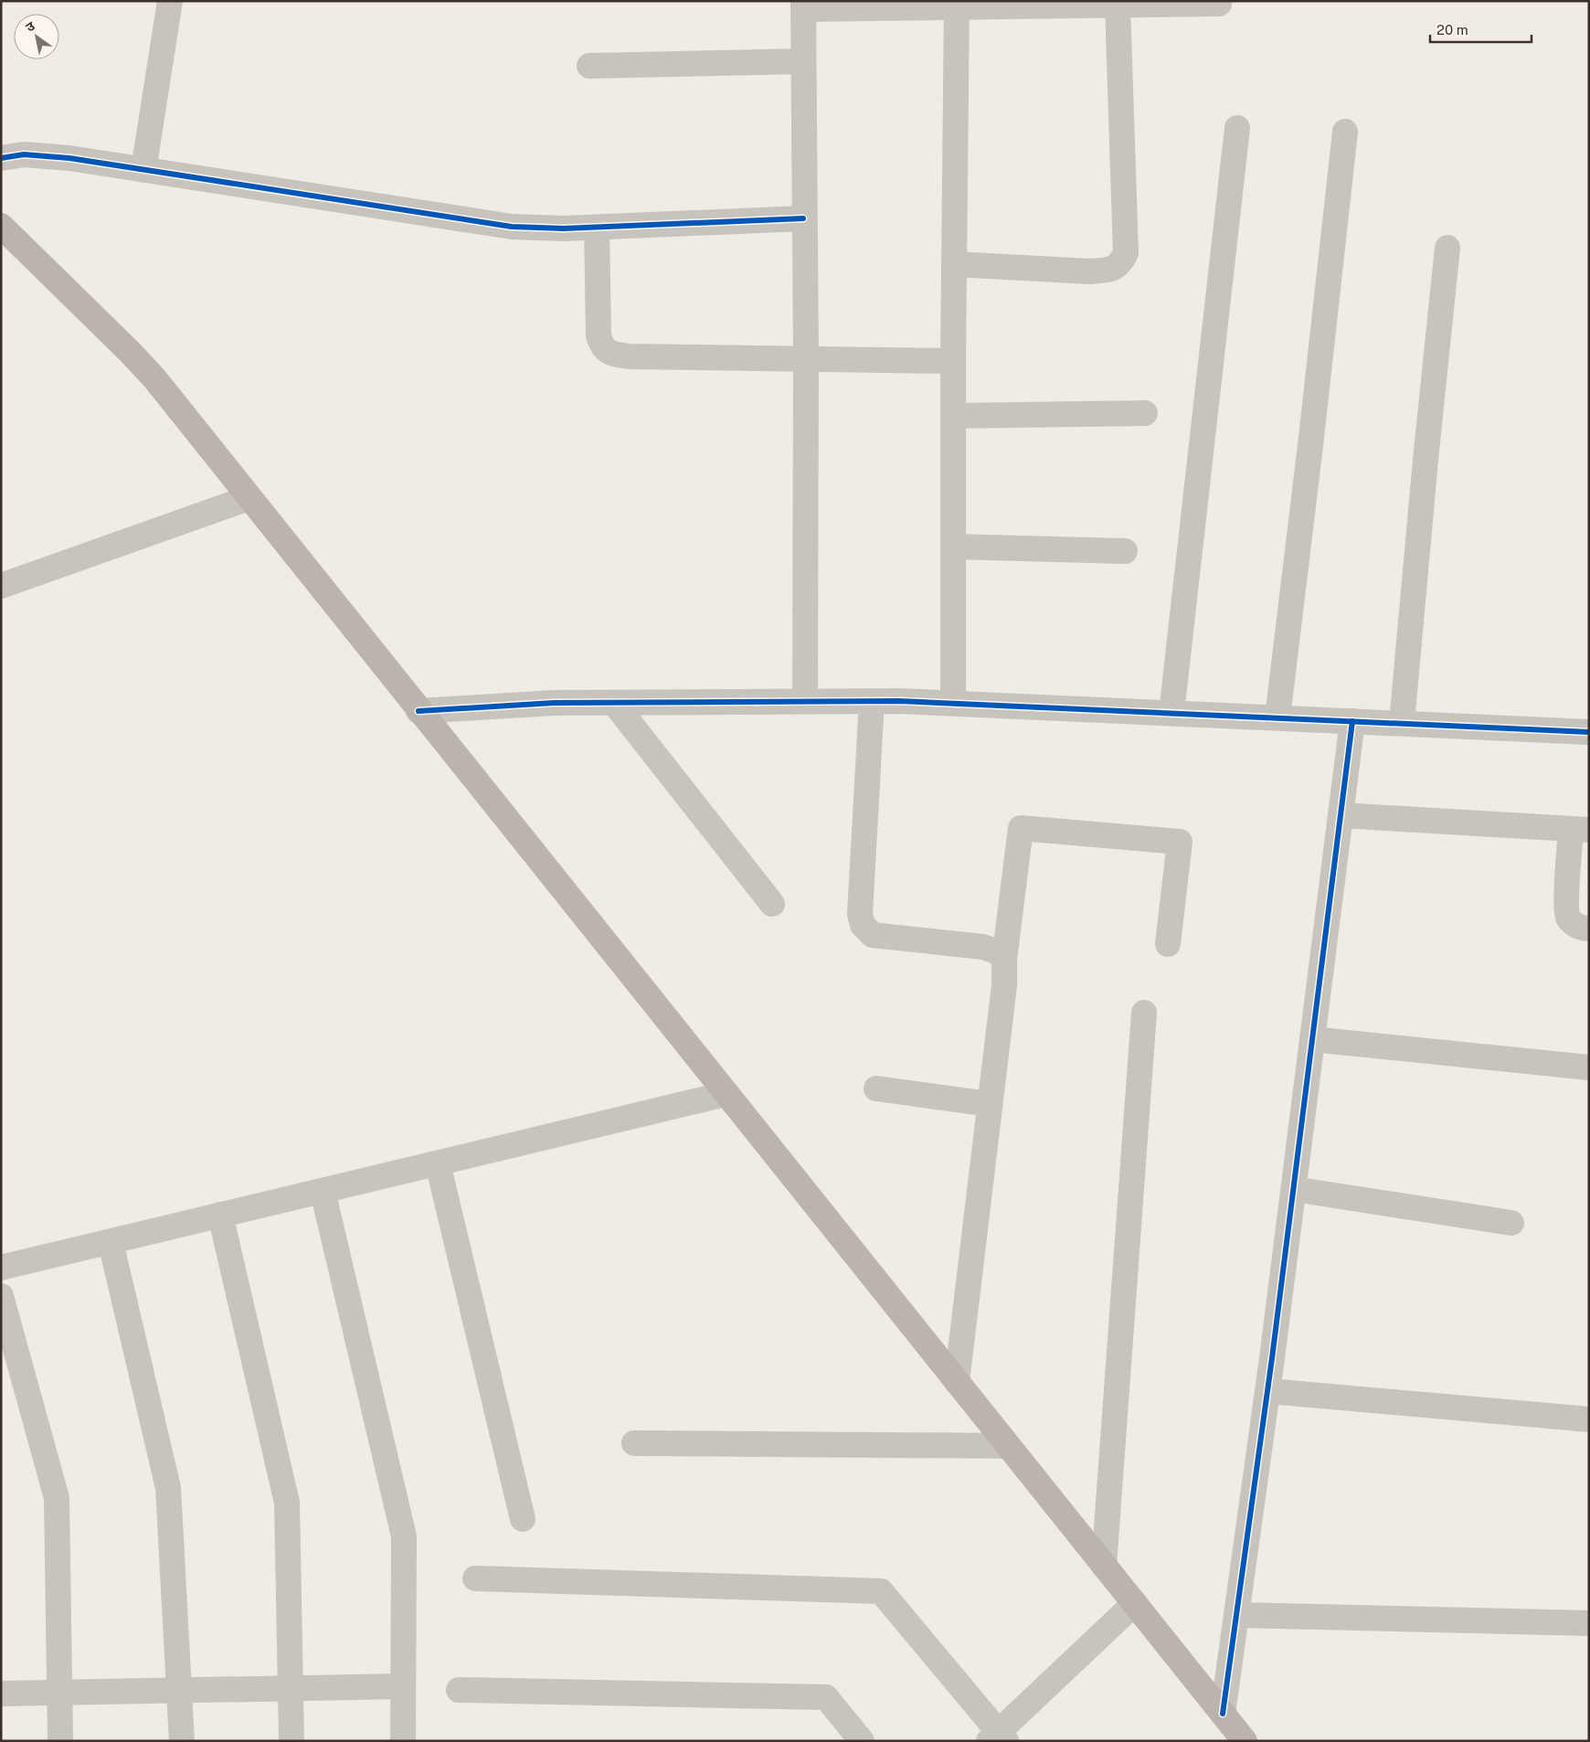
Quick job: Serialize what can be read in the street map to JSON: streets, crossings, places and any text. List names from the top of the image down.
{
  "scale_bar": "20 m",
  "north": "top left"
}
